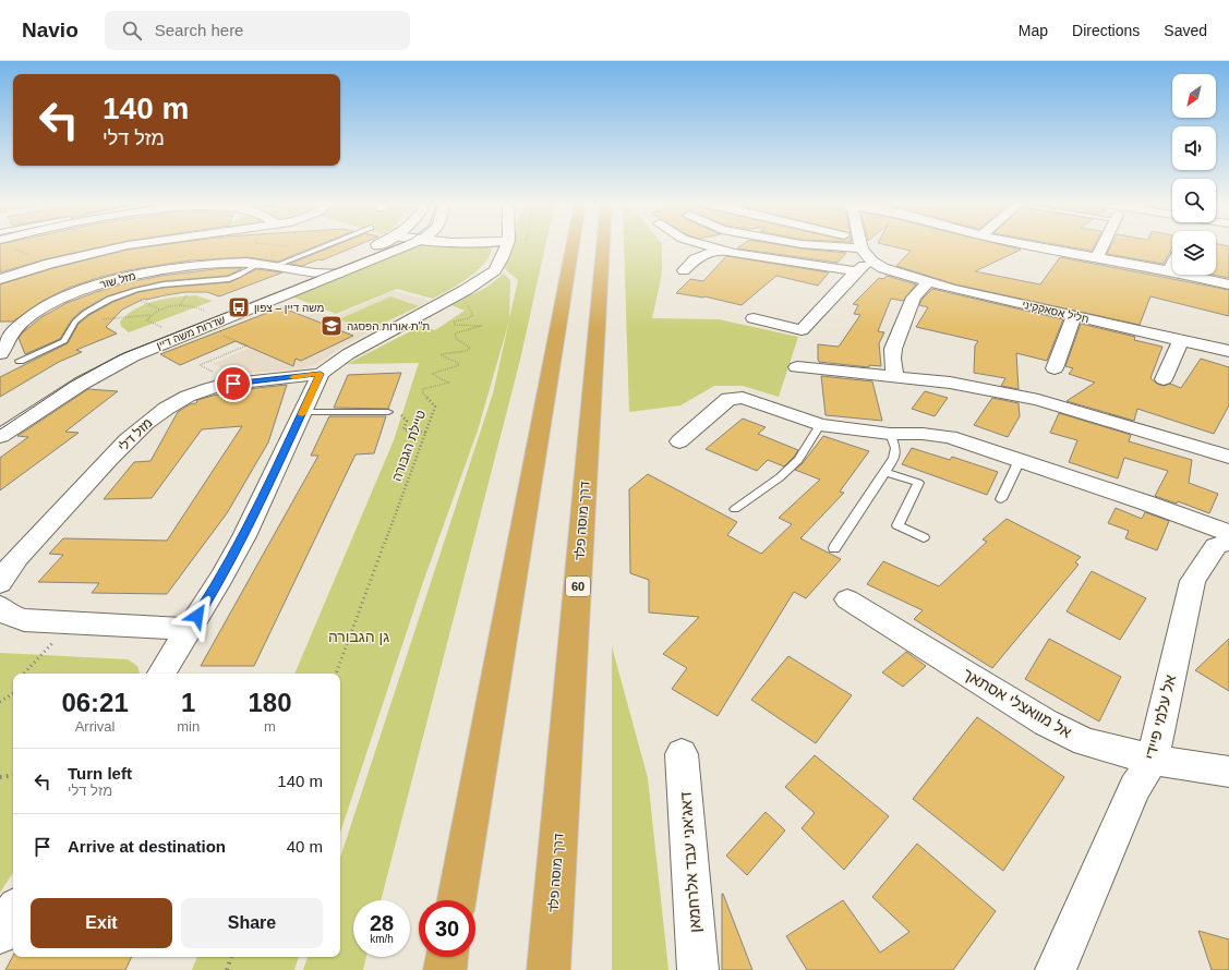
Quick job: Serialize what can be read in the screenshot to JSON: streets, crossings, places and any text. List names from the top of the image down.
{
  "streets": {
    "highway": ["דרך מוסה פלד", "60"],
    "street": [
      "מזל שור",
      "חליל אסאקקיני",
      "שדרות משה דיין",
      "מזל דלי",
      "אל מוואצלי אסתאך",
      "אל עלמי פיידי",
      "דאג'אני עבד אלרחמאן"
    ],
    "path": ["טיילת הגבורה"]
  },
  "crossings": [
    ["מזל שור", "שדרות משה דיין"],
    ["אל מוואצלי אסתאך", "אל עלמי פיידי"]
  ],
  "parks": ["גן הגבורה"],
  "places": {
    "bus stop": ["משה דיין – צפון"],
    "school or university": ["ת\"ת אורות הפסגה"]
  },
  "north": "bottom left",
  "page": {
    "header": "Navio",
    "search": "Search here",
    "nav": ["Map", "Directions", "Saved"],
    "turn": ["140 m", "מזל דלי"],
    "eta": [
      "06:21",
      "Arrival",
      "1",
      "min",
      "180",
      "m"
    ],
    "list": [
      {
        "name": "Turn left",
        "note": "מזל דלי",
        "value": "140 m"
      },
      {
        "name": "Arrive at destination",
        "value": "40 m"
      }
    ],
    "buttons": ["Exit", "Share"],
    "speed": "28 km/h",
    "limit": "30"
  }
}
